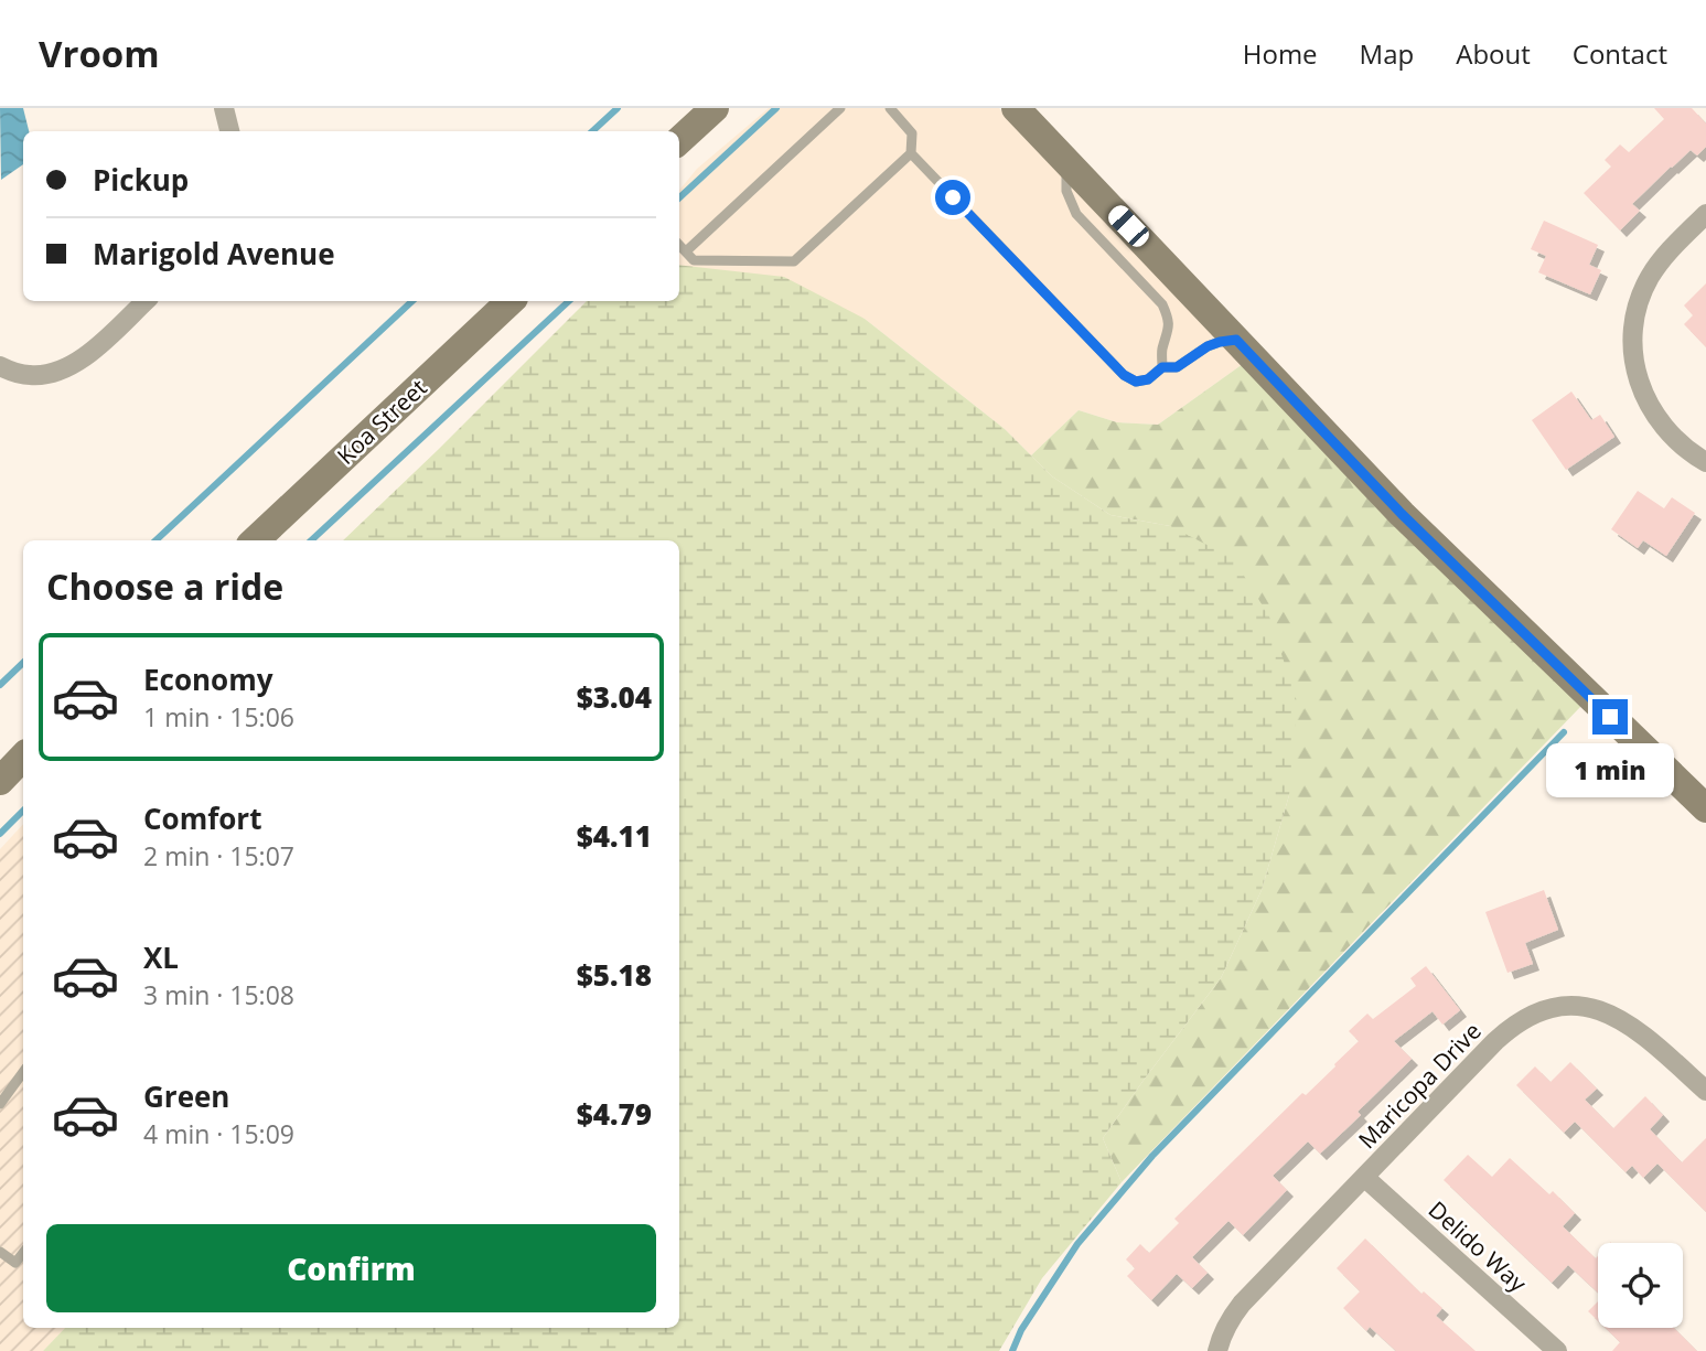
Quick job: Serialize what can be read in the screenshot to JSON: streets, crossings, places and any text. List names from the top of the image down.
{
  "streets": {
    "main road": ["Koa Street"],
    "street": ["Maricopa Drive", "Delido Way"]
  },
  "crossings": [
    ["Maricopa Drive", "Delido Way"]
  ],
  "page": {
    "header": "Vroom",
    "nav": [
      "Home",
      "Map",
      "About",
      "Contact"
    ],
    "banner": ["Pickup", "Marigold Avenue"],
    "heading": "Choose a ride",
    "list": [
      {
        "name": "Economy",
        "note": "1 min · 15:06",
        "value": "$3.04"
      },
      {
        "name": "Comfort",
        "note": "2 min · 15:07",
        "value": "$4.11"
      },
      {
        "name": "XL",
        "note": "3 min · 15:08",
        "value": "$5.18"
      },
      {
        "name": "Green",
        "note": "4 min · 15:09",
        "value": "$4.79"
      }
    ],
    "bubble": "1 min",
    "buttons": "Confirm"
  }
}
